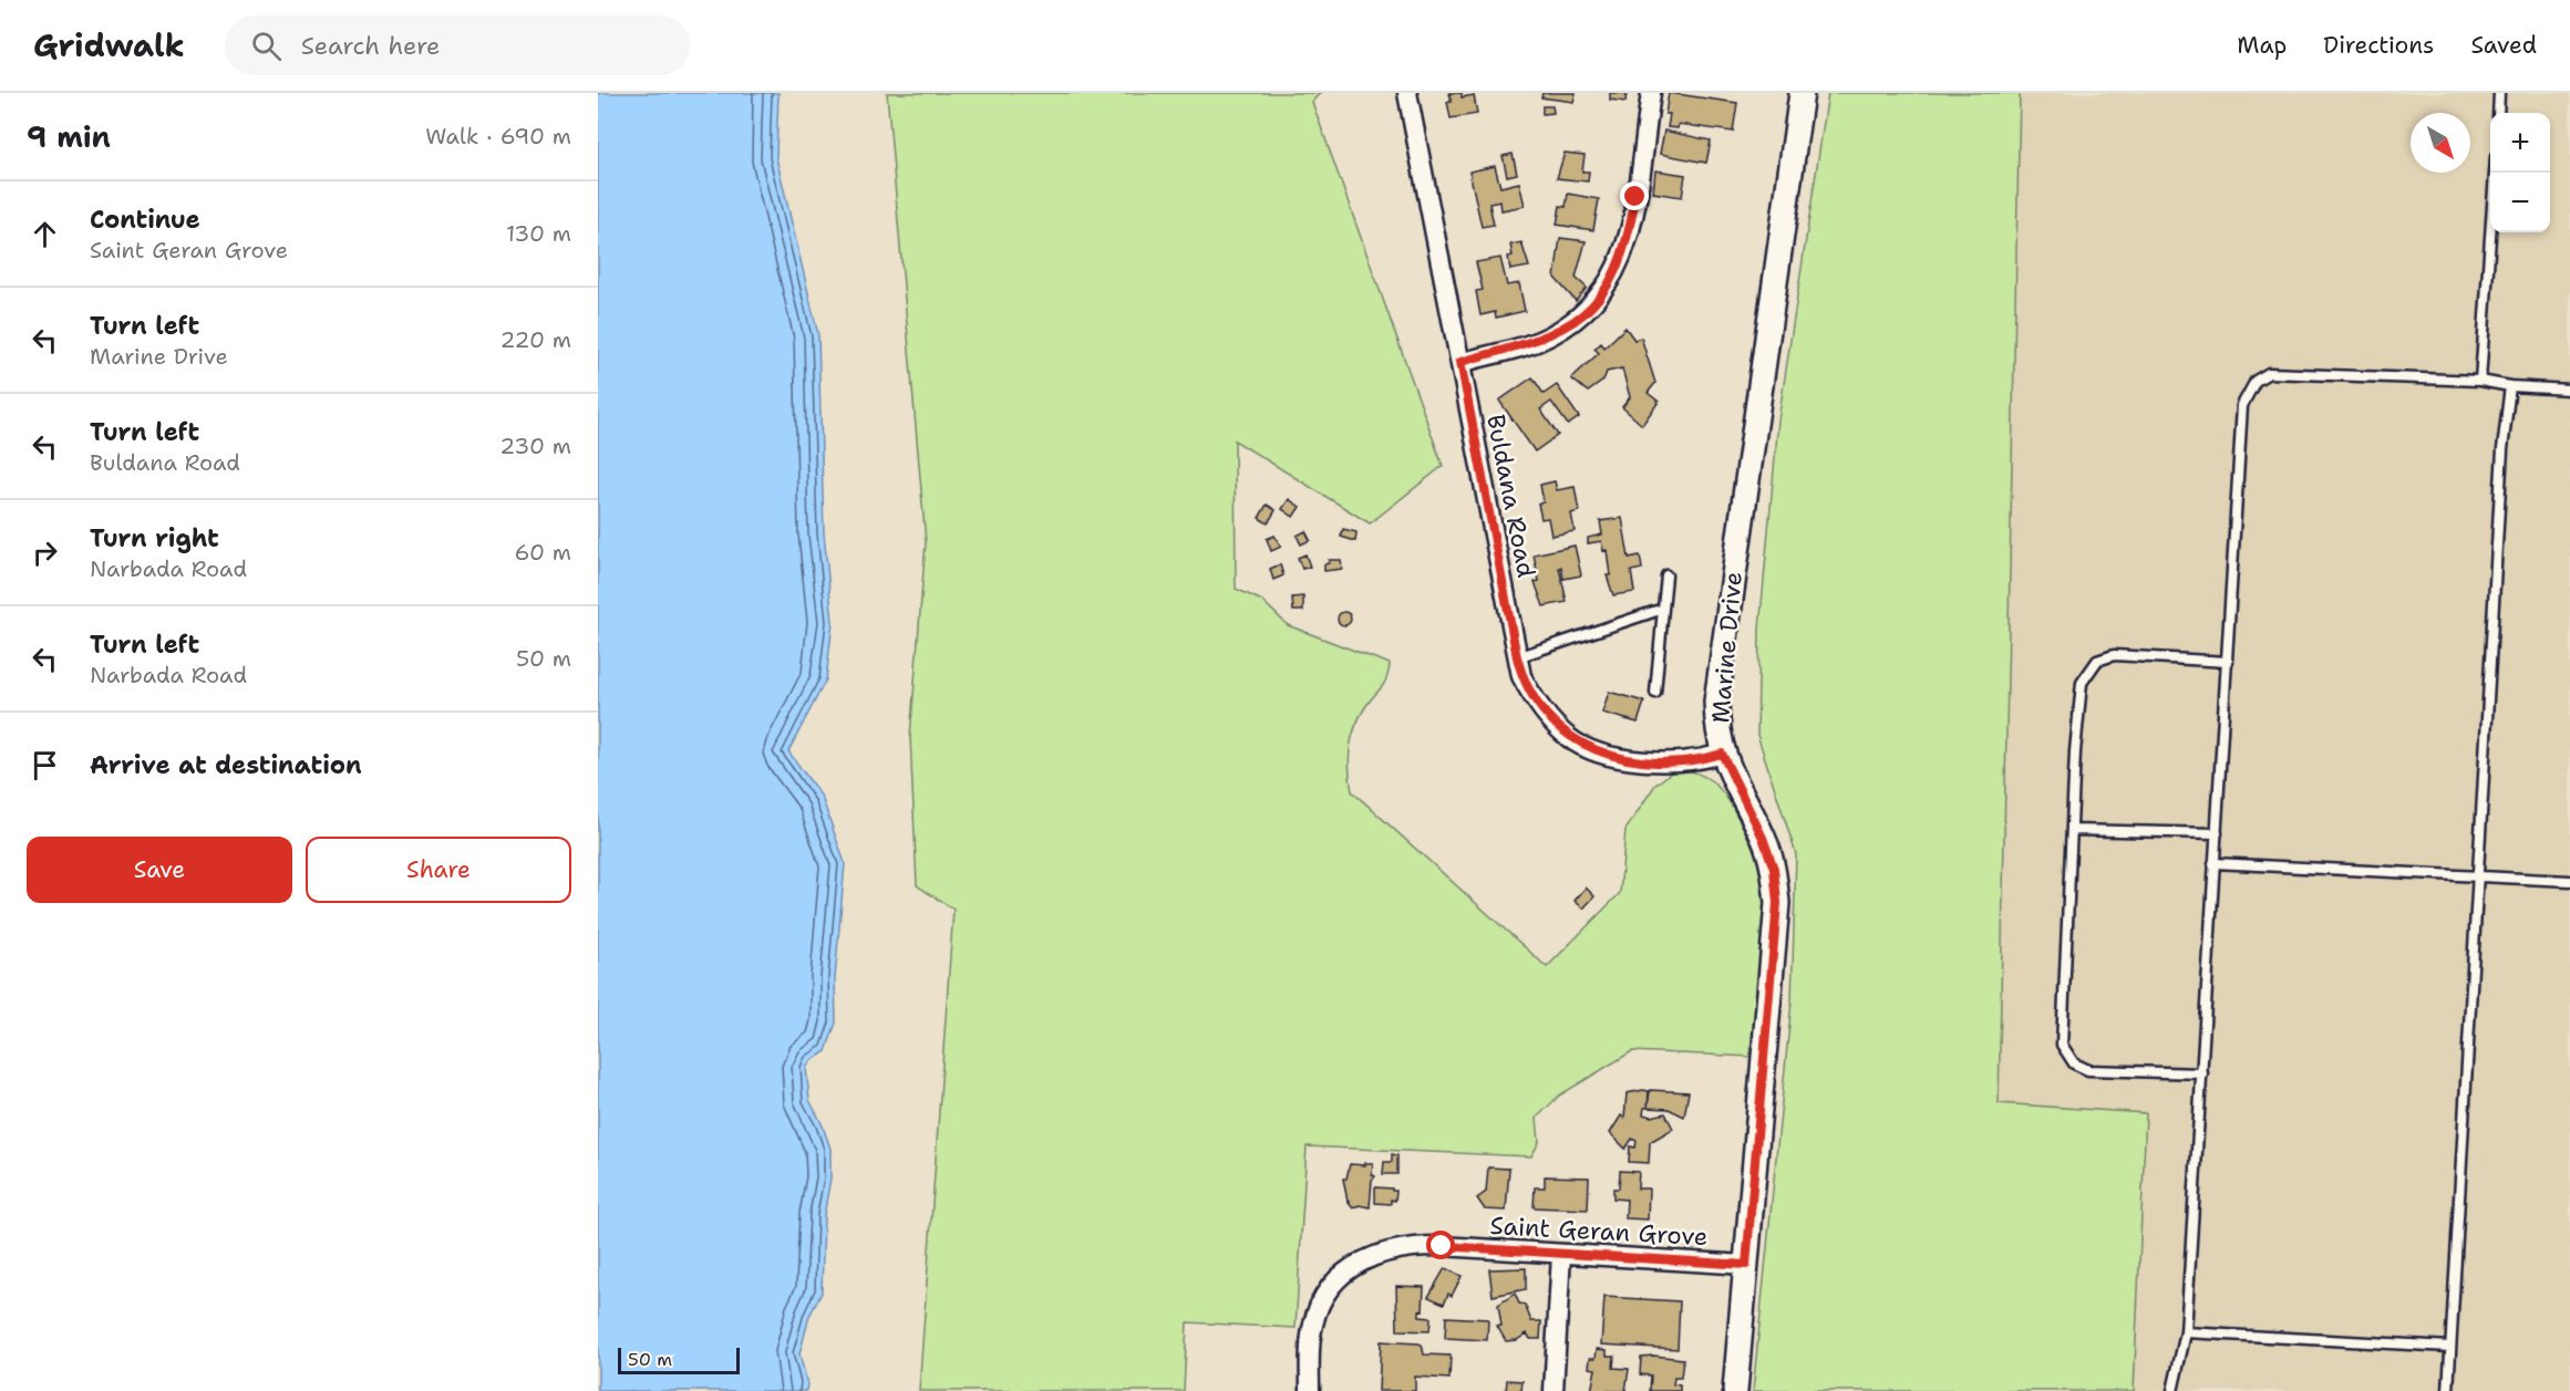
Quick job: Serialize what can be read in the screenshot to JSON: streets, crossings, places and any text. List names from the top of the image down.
{
  "streets": {
    "street": ["Buldana Road", "Marine Drive", "Saint Geran Grove"]
  },
  "crossings": [
    ["Buldana Road", "Marine Drive"],
    ["Marine Drive", "Saint Geran Grove"]
  ],
  "scale_bar": "50 m",
  "north": "bottom right",
  "page": {
    "header": "Gridwalk",
    "search": "Search here",
    "nav": ["Map", "Directions", "Saved"],
    "heading": ["9 min", "Walk · 690 m"],
    "map_buttons": ["+", "−"],
    "list": [
      ["Continue", "Saint Geran Grove", "130 m"],
      ["Turn left", "Marine Drive", "220 m"],
      ["Turn left", "Buldana Road", "230 m"],
      ["Turn right", "Narbada Road", "60 m"],
      ["Turn left", "Narbada Road", "50 m"],
      "Arrive at destination"
    ],
    "buttons": ["Save", "Share"],
    "scale": "50 m"
  }
}
